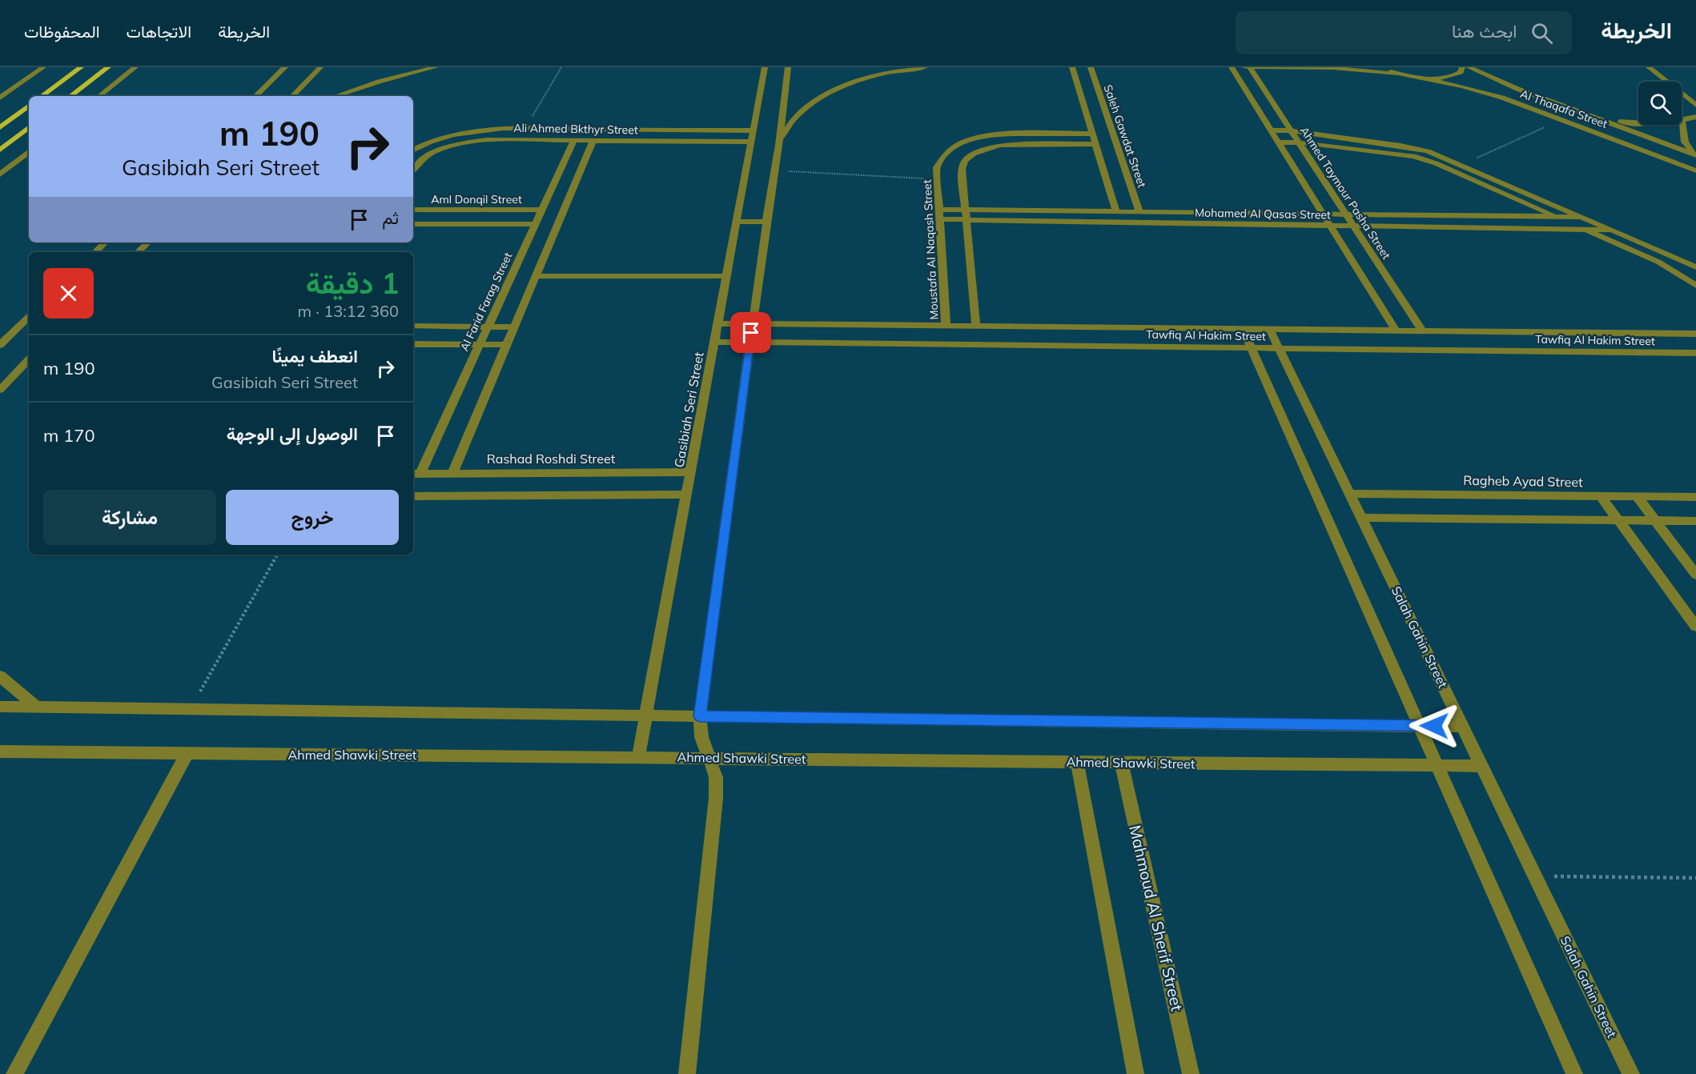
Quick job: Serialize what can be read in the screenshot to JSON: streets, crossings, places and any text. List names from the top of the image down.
{
  "streets": {
    "street": [
      "Al Thaqafa Street",
      "Ali Ahmed Bkthyr Street",
      "Saleh Gawdat Street",
      "Ahmed Taymour Pasha Street",
      "Aml Donqil Street",
      "Mohamed Al Qasas Street",
      "Moustafa Al Naqash Street",
      "Al Farid Farag Street",
      "Tawfiq Al Hakim Street",
      "Gasibiah Seri Street",
      "Rashad Roshdi Street",
      "Ragheb Ayad Street",
      "Salah Gahin Street",
      "Ahmed Shawki Street",
      "Mahmoud Al Sherif Street"
    ]
  },
  "crossings": [
    ["Ali Ahmed Bkthyr Street", "Al Farid Farag Street"],
    ["Ali Ahmed Bkthyr Street", "Gasibiah Seri Street"],
    ["Saleh Gawdat Street", "Mohamed Al Qasas Street"],
    ["Saleh Gawdat Street", "Moustafa Al Naqash Street"],
    ["Ahmed Taymour Pasha Street", "Mohamed Al Qasas Street"],
    ["Ahmed Taymour Pasha Street", "Tawfiq Al Hakim Street"],
    ["Aml Donqil Street", "Al Farid Farag Street"],
    ["Mohamed Al Qasas Street", "Moustafa Al Naqash Street"],
    ["Moustafa Al Naqash Street", "Tawfiq Al Hakim Street"],
    ["Al Farid Farag Street", "Rashad Roshdi Street"],
    ["Tawfiq Al Hakim Street", "Gasibiah Seri Street"],
    ["Tawfiq Al Hakim Street", "Salah Gahin Street"],
    ["Gasibiah Seri Street", "Rashad Roshdi Street"],
    ["Gasibiah Seri Street", "Ahmed Shawki Street"],
    ["Ragheb Ayad Street", "Salah Gahin Street"],
    ["Salah Gahin Street", "Ahmed Shawki Street"],
    ["Ahmed Shawki Street", "Mahmoud Al Sherif Street"]
  ],
  "page": {
    "header": "الخريطة",
    "search": "ابحث هنا",
    "nav": ["الخريطة", "الاتجاهات", "المحفوظات"],
    "turn": ["190 m", "Gasibiah Seri Street"],
    "then": "ثم",
    "heading": ["1 دقيقة", "360 m · 13:12"],
    "list": [
      {
        "name": "انعطف يمينًا",
        "note": "Gasibiah Seri Street",
        "value": "190 m"
      },
      {
        "name": "الوصول إلى الوجهة",
        "value": "170 m"
      }
    ],
    "buttons": ["خروج", "مشاركة"]
  }
}
